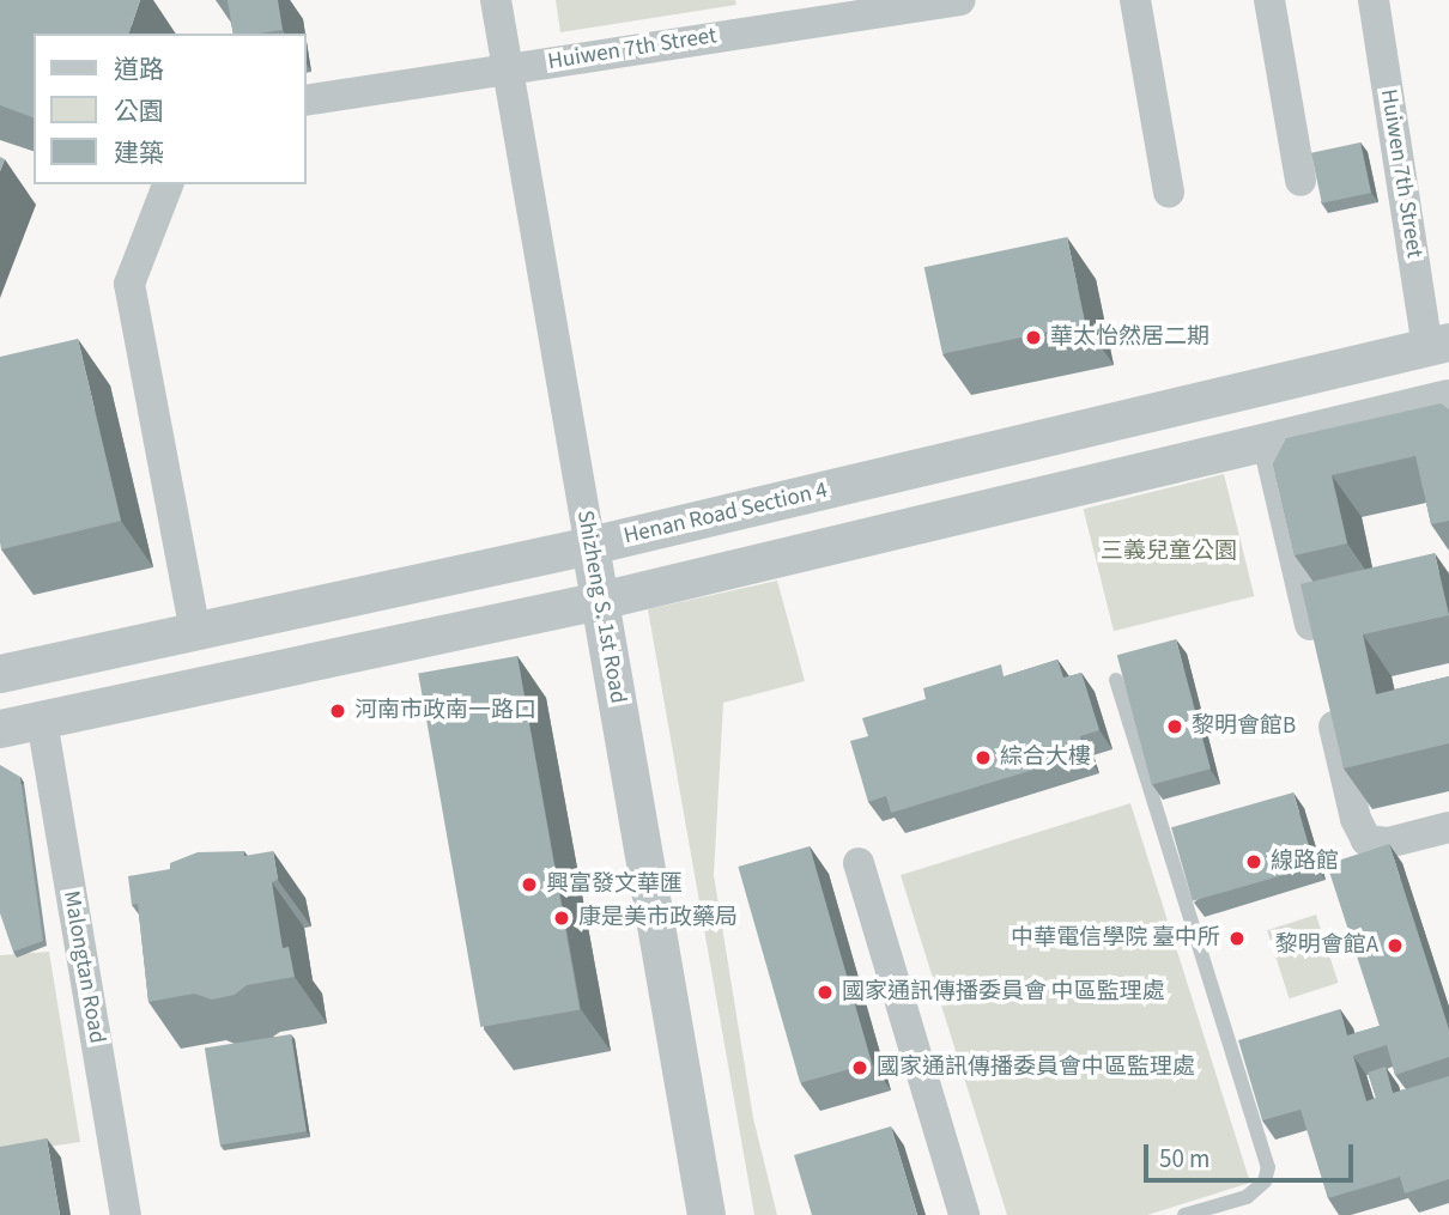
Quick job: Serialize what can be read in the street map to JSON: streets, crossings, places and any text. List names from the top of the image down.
{
  "streets": {
    "street": [
      "Huiwen 7th Street",
      "Henan Road Section 4",
      "Shizheng S. 1st Road",
      "Malongtan Road"
    ]
  },
  "crossings": [
    ["Huiwen 7th Street", "Henan Road Section 4"],
    ["Huiwen 7th Street", "Shizheng S. 1st Road"],
    ["Henan Road Section 4", "Shizheng S. 1st Road"]
  ],
  "parks": ["三義兒童公園"],
  "places": [
    "華太怡然居二期",
    "河南市政南一路口",
    "黎明會館B",
    "綜合大樓",
    "線路館",
    "興富發文華匯",
    "康是美市政藥局",
    "中華電信學院 臺中所",
    "黎明會館A",
    "國家通訊傳播委員會 中區監理處",
    "國家通訊傳播委員會中區監理處"
  ],
  "legend": ["道路", "公園", "建築"],
  "scale_bar": "50 m"
}
